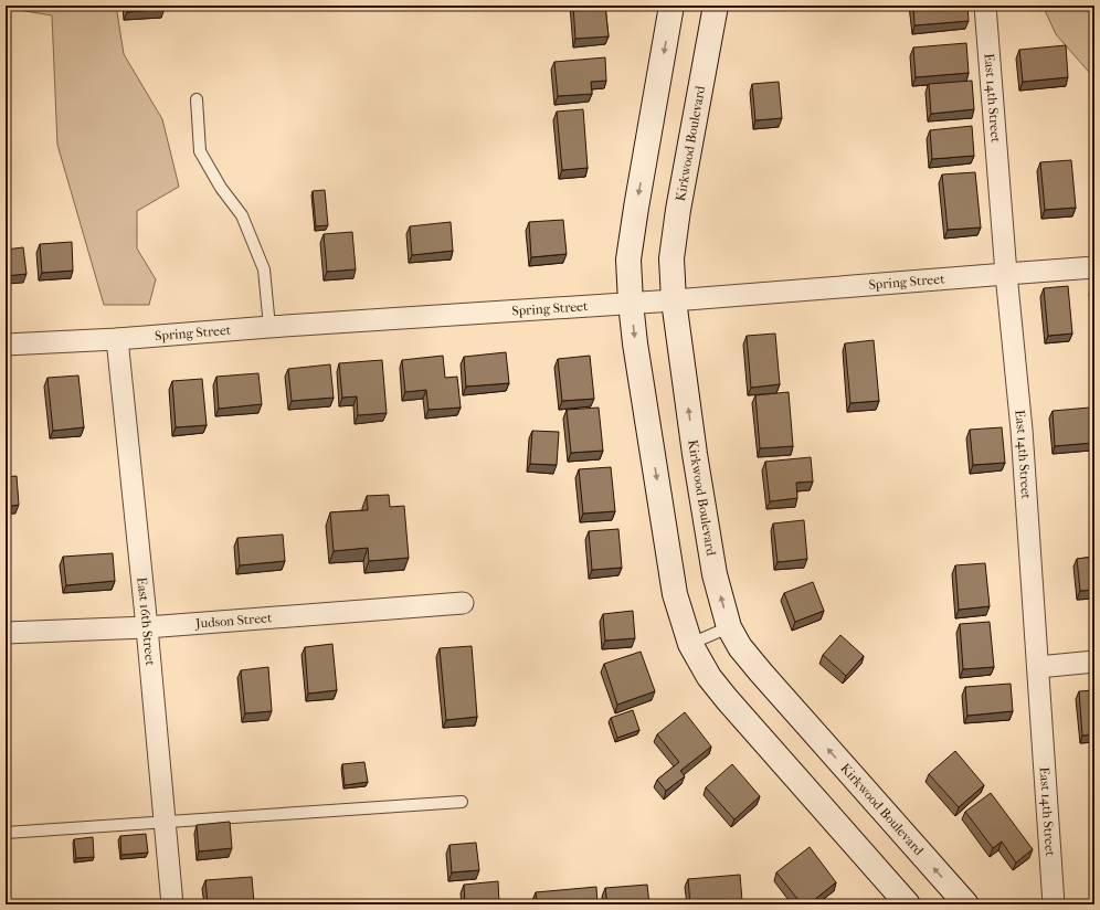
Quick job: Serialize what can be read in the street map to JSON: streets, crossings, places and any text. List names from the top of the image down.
{
  "streets": {
    "street": [
      "East 14th Street",
      "Kirkwood Boulevard",
      "Spring Street",
      "Judson Street",
      "East 16th Street"
    ]
  },
  "crossings": [
    ["East 14th Street", "Spring Street"],
    ["Kirkwood Boulevard", "Spring Street"],
    ["Spring Street", "East 16th Street"],
    ["Judson Street", "East 16th Street"]
  ]
}
